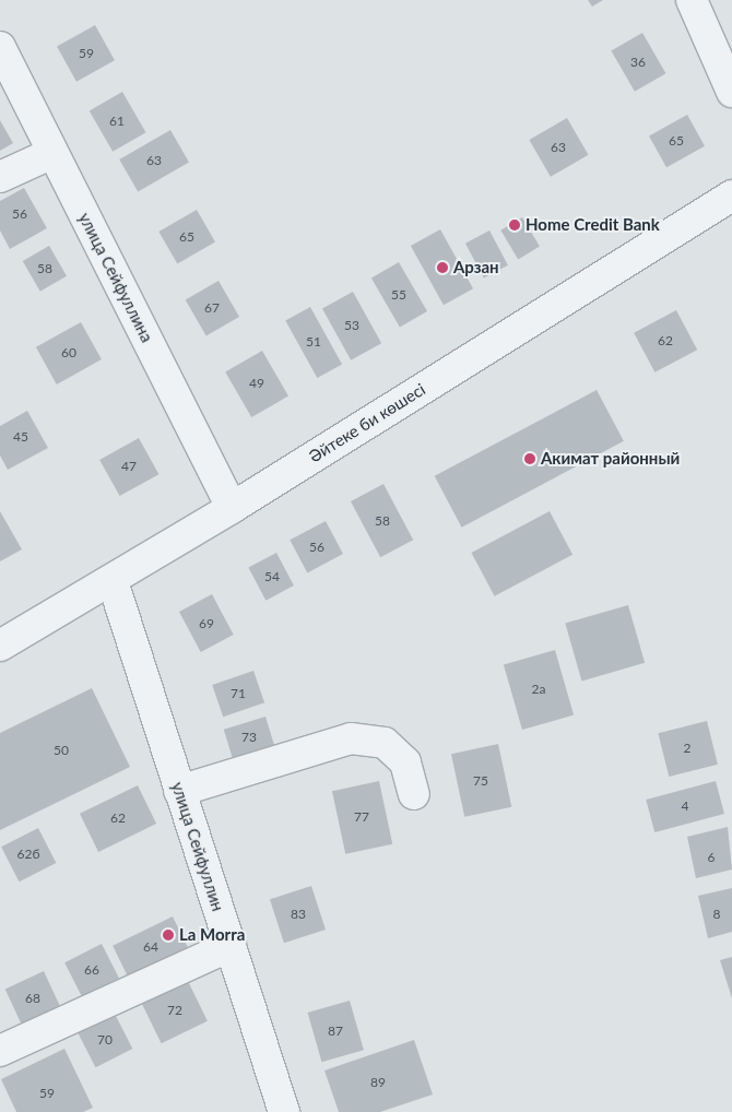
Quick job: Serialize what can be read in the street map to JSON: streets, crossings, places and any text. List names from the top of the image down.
{
  "streets": {
    "street": ["улица Сейфуллина", "Әйтеке би көшесі", "улица Сейфуллин"]
  },
  "crossings": [
    ["улица Сейфуллина", "Әйтеке би көшесі"],
    ["Әйтеке би көшесі", "улица Сейфуллин"]
  ],
  "places": [
    "Home Credit Bank",
    "Арзан",
    "Акимат районный",
    "La Morra"
  ],
  "house_numbers": [
    "59",
    "36",
    "61",
    "65",
    "63",
    "63",
    "56",
    "65",
    "58",
    "55",
    "67",
    "53",
    "62",
    "51",
    "60",
    "49",
    "45",
    "47",
    "58",
    "56",
    "54",
    "69",
    "2а",
    "71",
    "73",
    "2",
    "50",
    "75",
    "4",
    "77",
    "62",
    "62б",
    "6",
    "83",
    "8",
    "64",
    "66",
    "68",
    "72",
    "87",
    "70",
    "89",
    "59"
  ]
}
